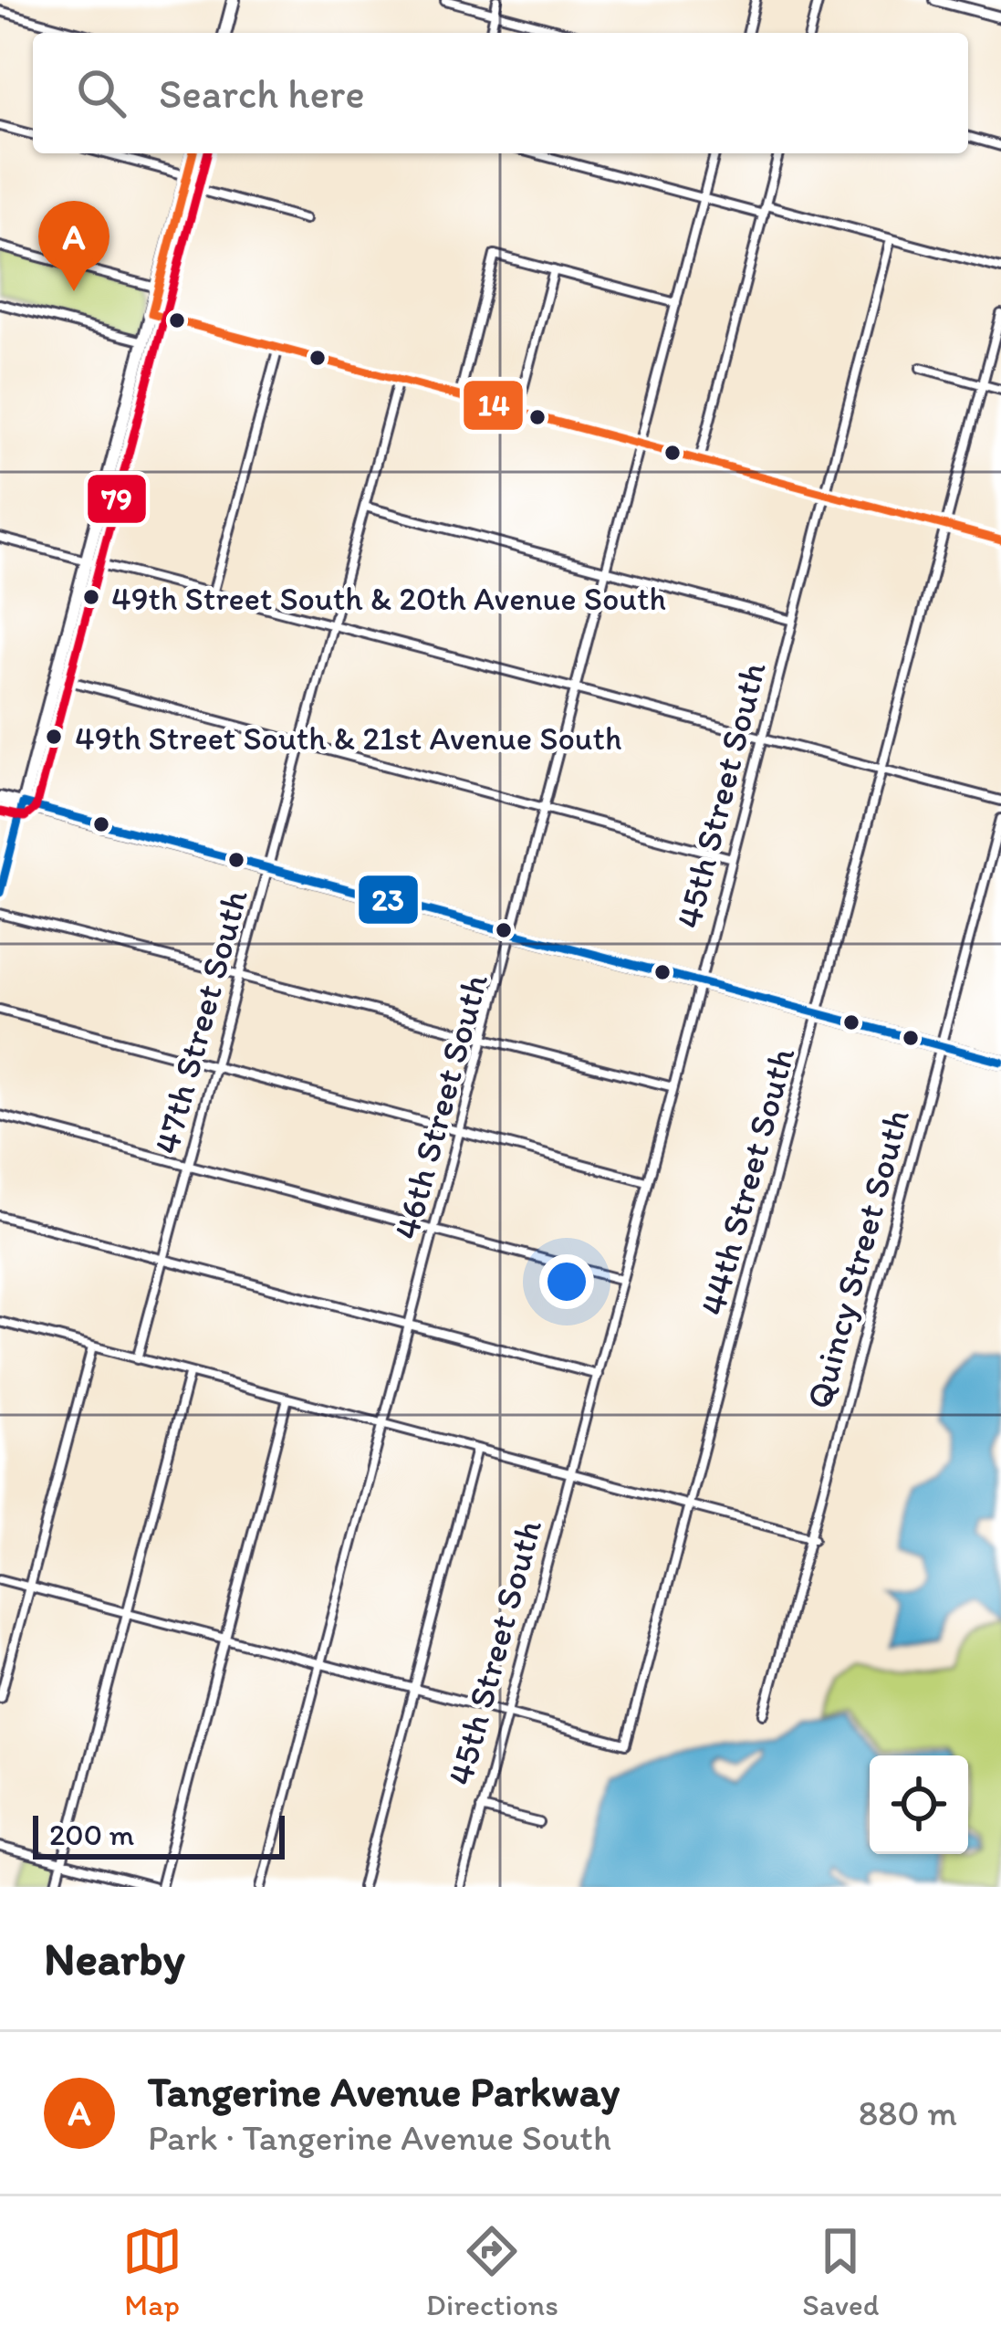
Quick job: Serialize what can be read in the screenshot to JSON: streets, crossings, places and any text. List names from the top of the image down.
{
  "streets": {
    "street": [
      "45th Street South",
      "47th Street South",
      "46th Street South",
      "44th Street South",
      "Quincy Street South"
    ]
  },
  "crossings": [
    ["45th Street South", "44th Street South"]
  ],
  "places": ["49th Street South & 20th Avenue South", "49th Street South & 21st Avenue South"],
  "lines": ["transit line 14", "transit line 79", "transit line 23"],
  "scale_bar": "200 m",
  "page": {
    "search": "Search here",
    "pins": "A",
    "scale": "200 m",
    "heading": "Nearby",
    "list": [
      {
        "mark": "A",
        "name": "Tangerine Avenue Parkway",
        "note": "Park · Tangerine Avenue South",
        "value": "880 m"
      }
    ],
    "nav": ["Map", "Directions", "Saved"]
  }
}
